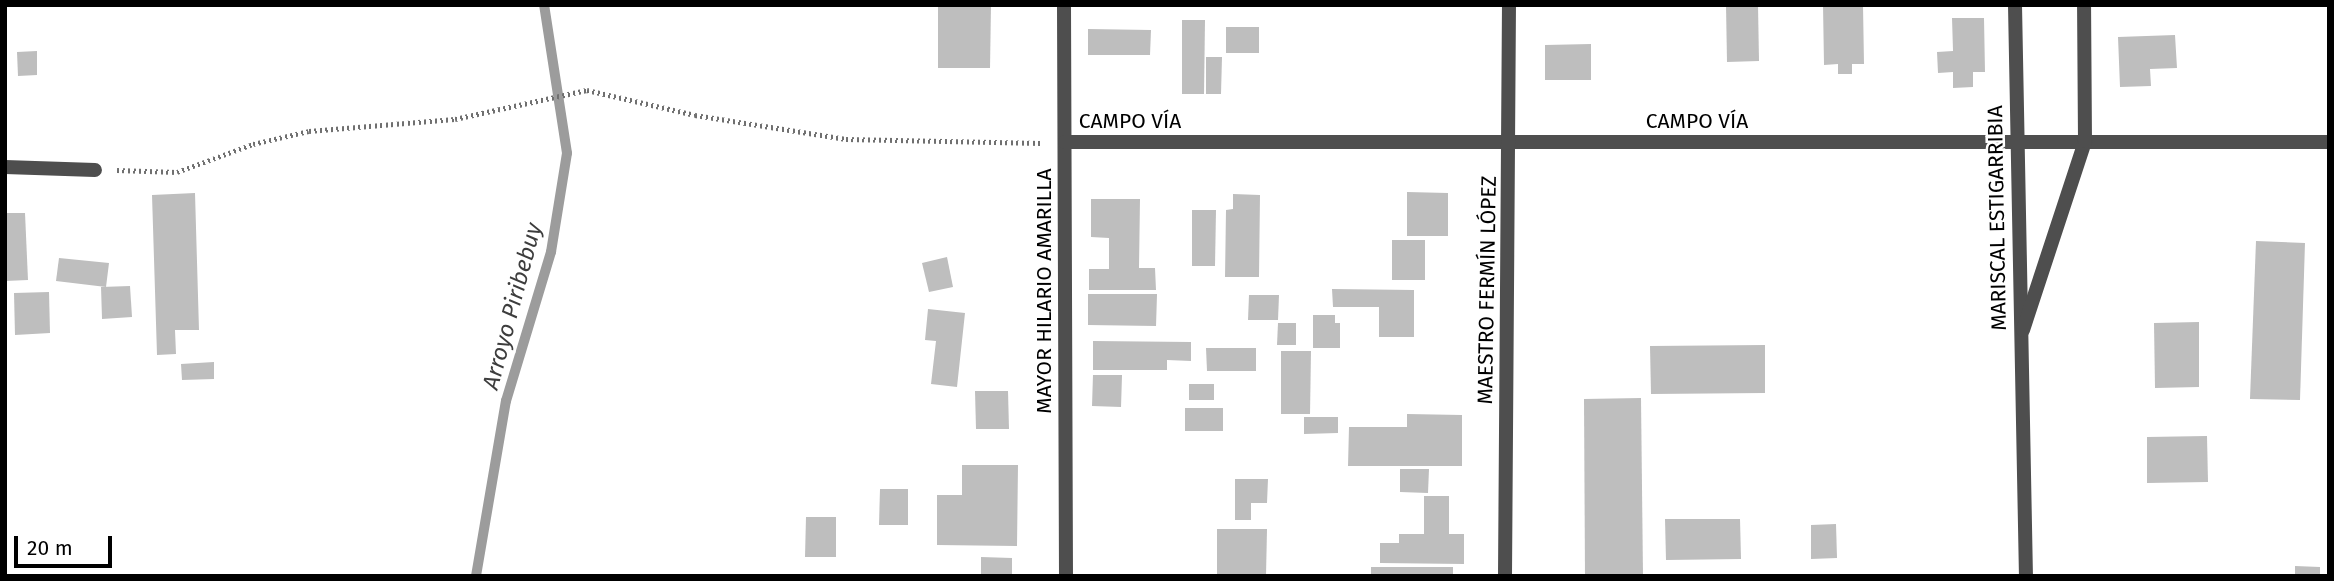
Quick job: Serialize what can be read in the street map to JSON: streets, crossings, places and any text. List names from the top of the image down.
{
  "streets": {
    "street": [
      "CAMPO VÍA",
      "MARISCAL ESTIGARRIBIA",
      "MAESTRO FERMÍN LÓPEZ",
      "MAYOR HILARIO AMARILLA"
    ]
  },
  "crossings": [
    ["CAMPO VÍA", "MARISCAL ESTIGARRIBIA"],
    ["CAMPO VÍA", "MAESTRO FERMÍN LÓPEZ"],
    ["CAMPO VÍA", "MAYOR HILARIO AMARILLA"]
  ],
  "water": ["Arroyo Piribebuy"],
  "scale_bar": "20 m"
}
